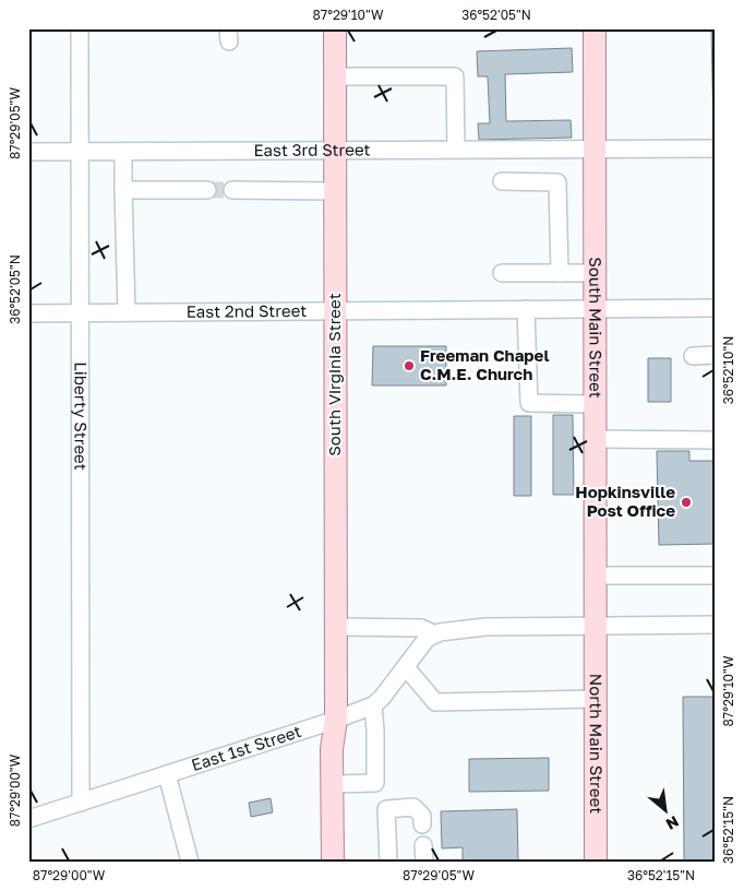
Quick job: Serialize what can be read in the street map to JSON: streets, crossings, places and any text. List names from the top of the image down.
{
  "streets": {
    "main road": ["South Main Street", "South Virginia Street", "North Main Street"],
    "street": [
      "East 3rd Street",
      "East 2nd Street",
      "Liberty Street",
      "East 1st Street"
    ]
  },
  "crossings": [
    ["East 3rd Street", "South Main Street"],
    ["East 3rd Street", "South Virginia Street"],
    ["East 3rd Street", "Liberty Street"],
    ["East 2nd Street", "South Main Street"],
    ["East 2nd Street", "South Virginia Street"],
    ["East 2nd Street", "Liberty Street"],
    ["South Main Street", "North Main Street"],
    ["South Virginia Street", "East 1st Street"],
    ["Liberty Street", "East 1st Street"]
  ],
  "places": ["Freeman Chapel C.M.E. Church", "Hopkinsville Post Office"],
  "north": "bottom right",
  "coordinates": [
    "87°29'10\"W",
    "36°52'05\"N",
    "87°29'05\"W",
    "36°52'10\"N",
    "87°29'00\"W",
    "36°52'15\"N"
  ]
}
